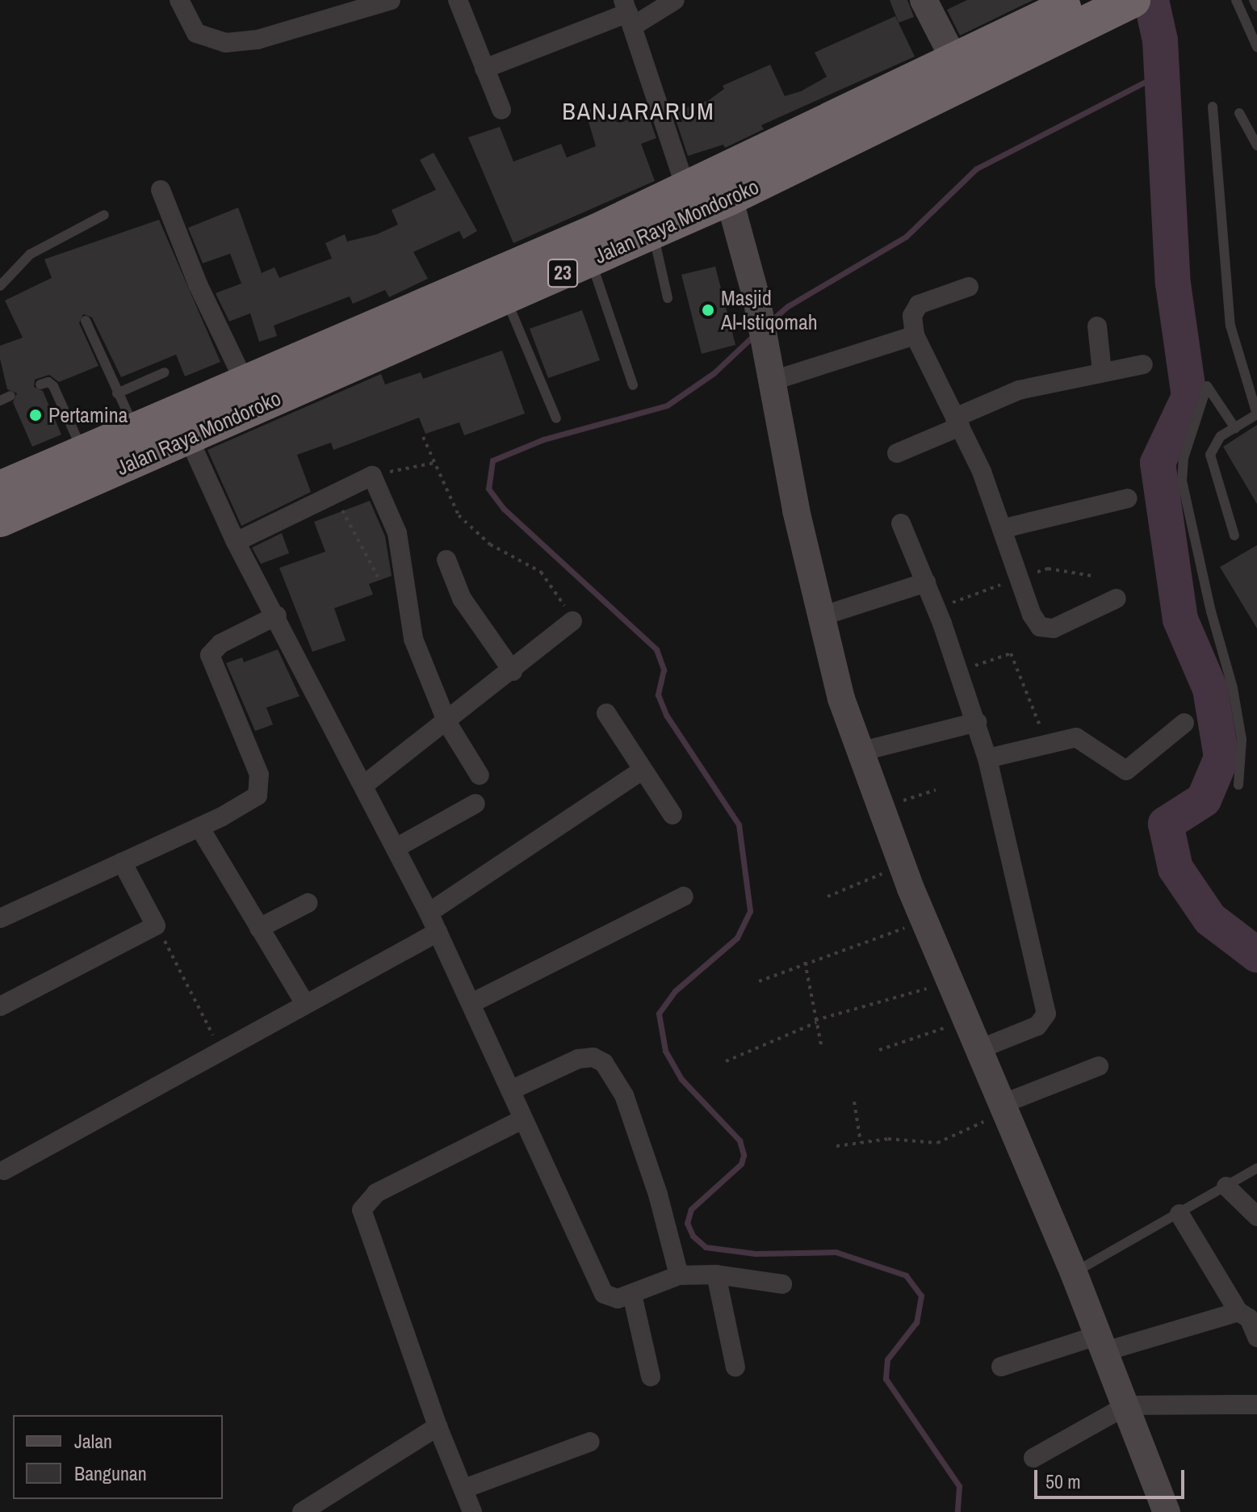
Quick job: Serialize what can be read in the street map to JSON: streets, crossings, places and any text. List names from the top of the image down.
{
  "streets": {
    "highway": ["Jalan Raya Mondoroko", "23"]
  },
  "districts": ["BANJARARUM"],
  "places": ["Masjid Al-Istiqomah", "Pertamina"],
  "legend": ["Jalan", "Bangunan"],
  "scale_bar": "50 m"
}
